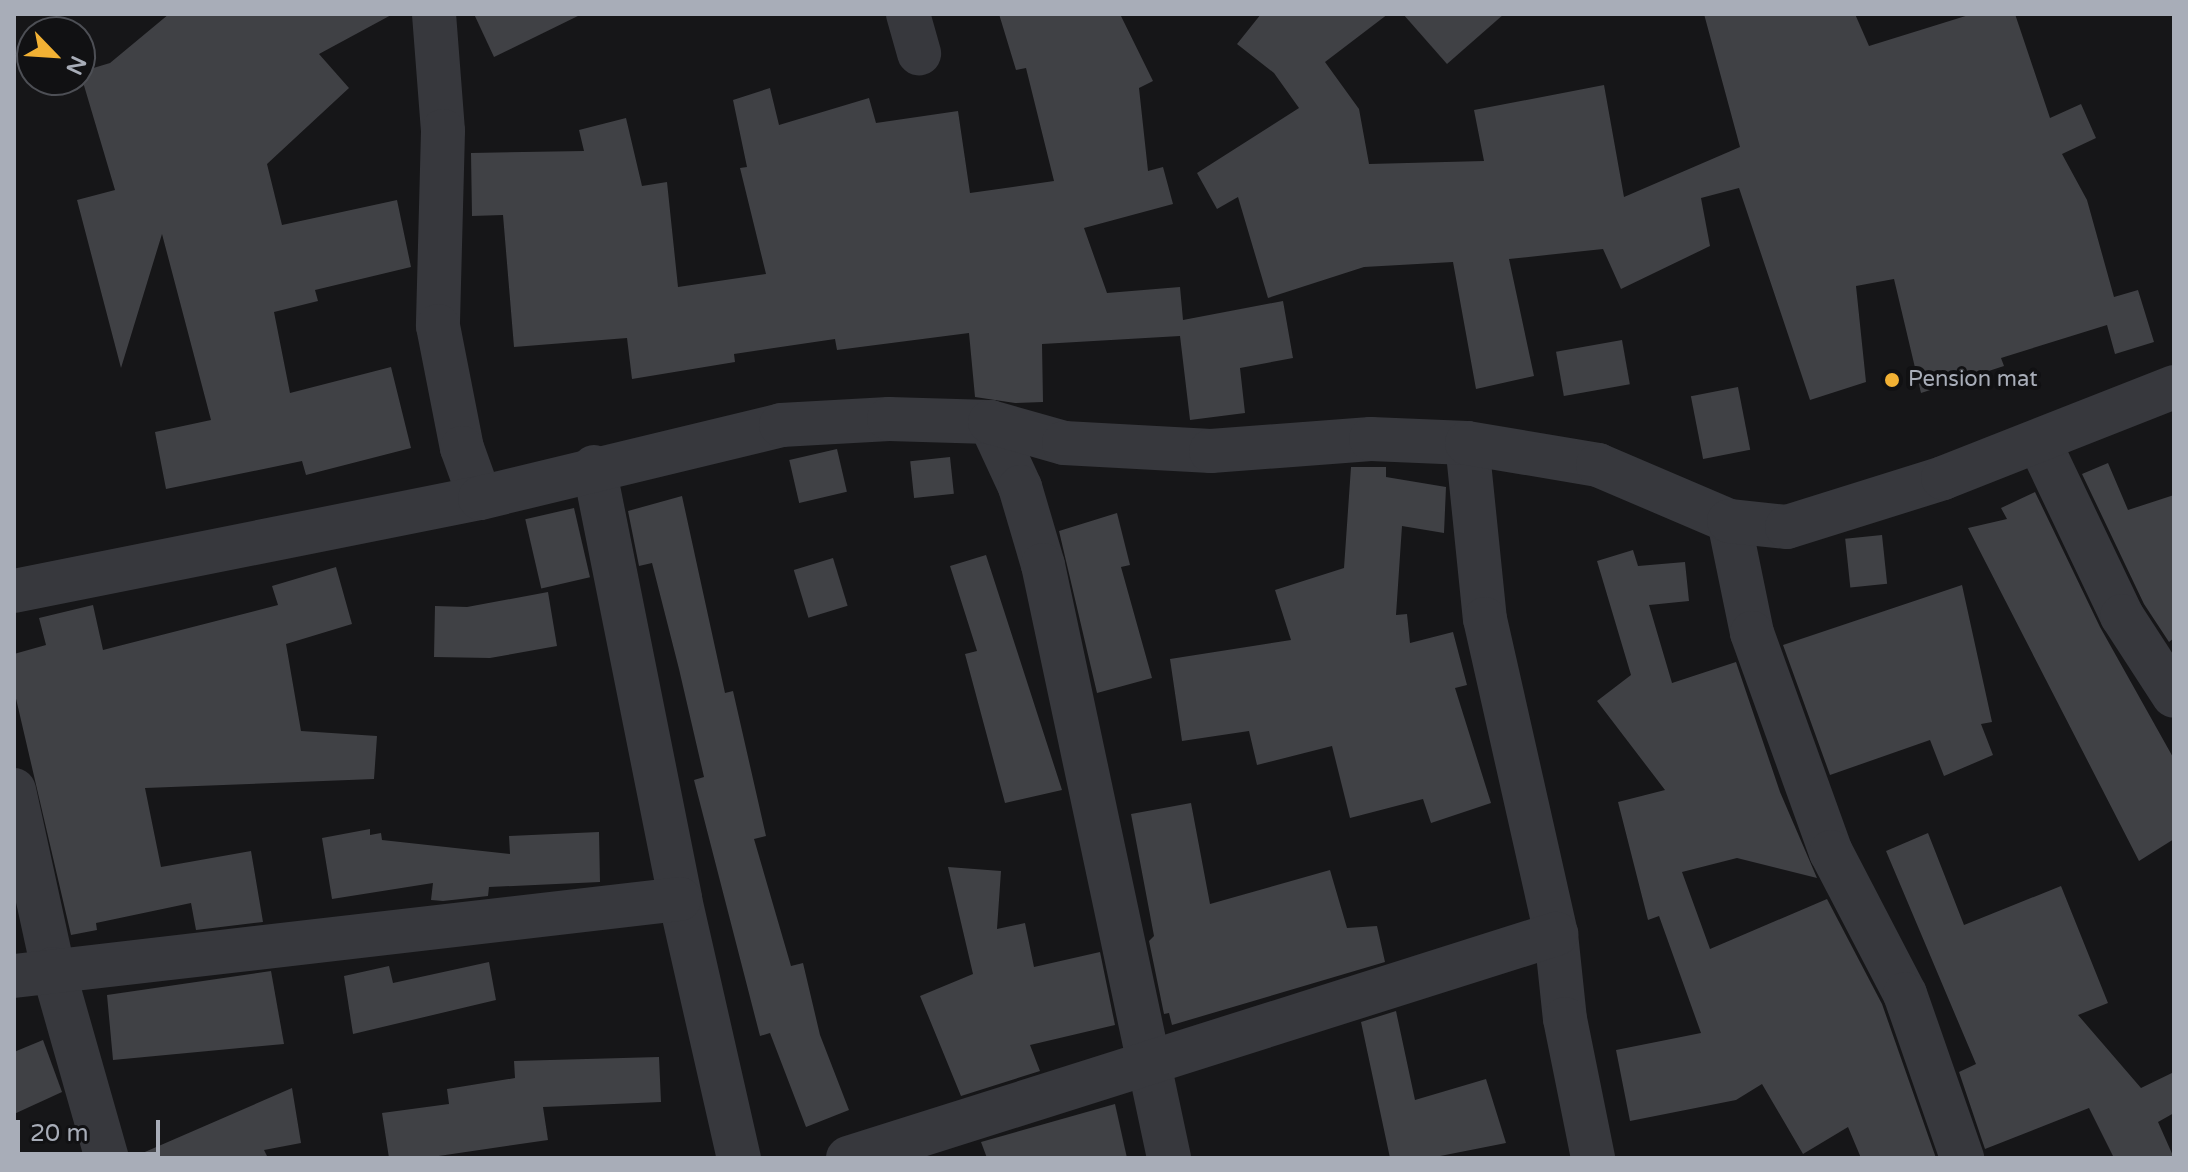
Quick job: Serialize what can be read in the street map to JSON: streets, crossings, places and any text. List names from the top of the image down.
{
  "places": ["Pension mat"],
  "scale_bar": "20 m",
  "north": "bottom right"
}
